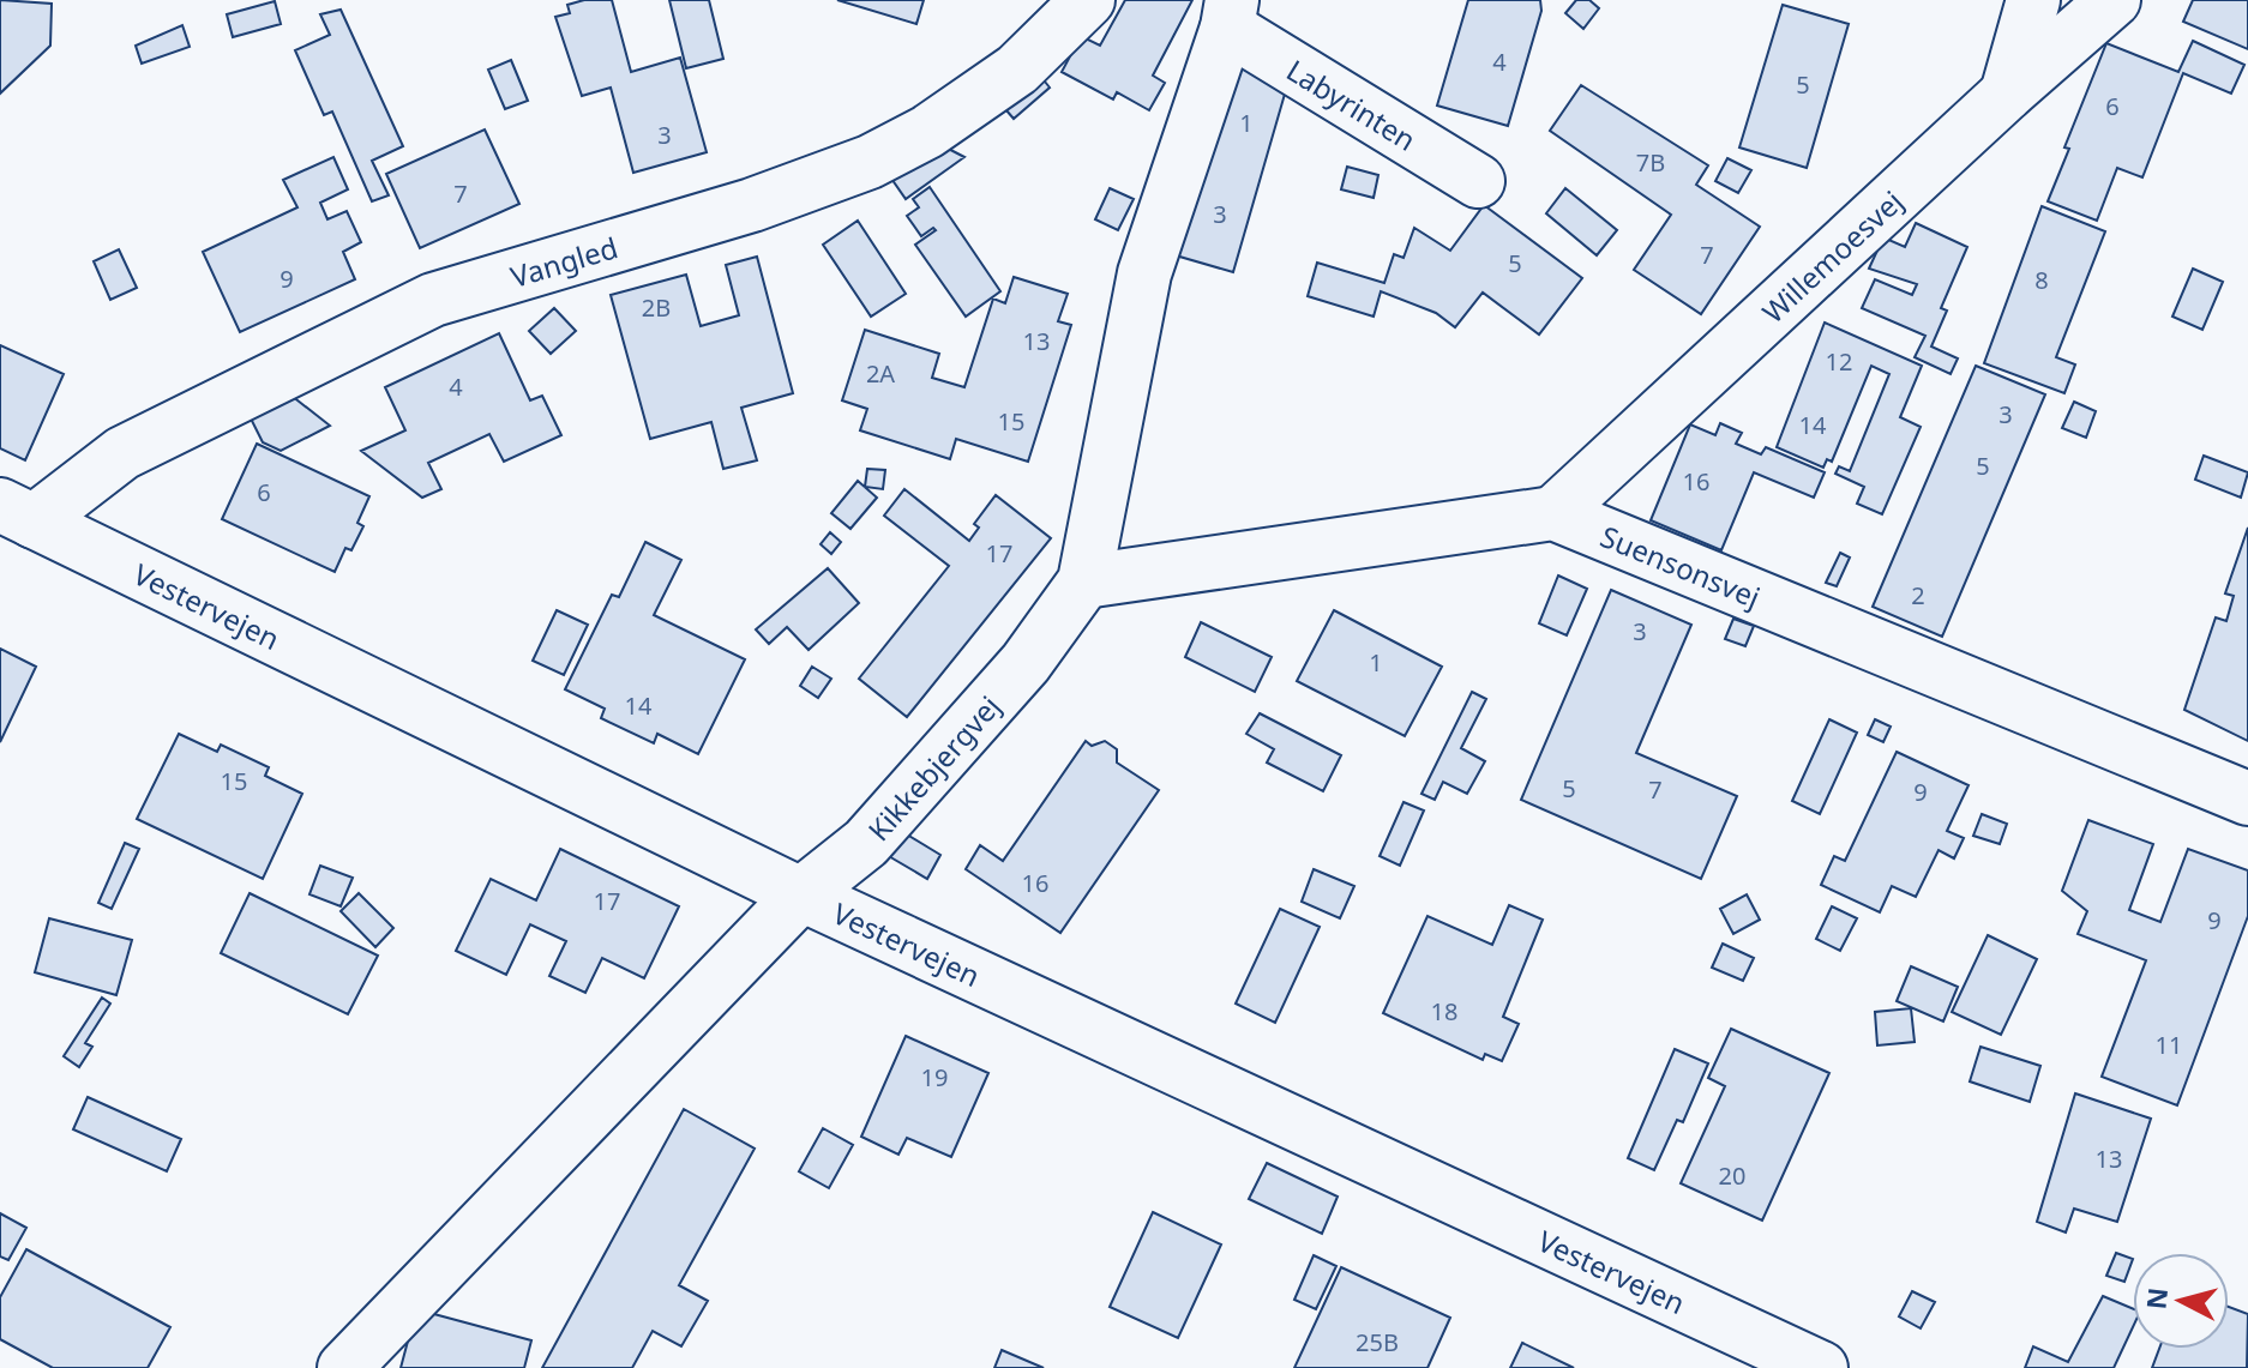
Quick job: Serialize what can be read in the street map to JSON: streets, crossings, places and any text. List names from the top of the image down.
{
  "streets": {
    "street": [
      "Labyrinten",
      "Willemoesvej",
      "Vangled",
      "Suensonsvej",
      "Vestervejen",
      "Kikkebjergvej"
    ]
  },
  "crossings": [
    ["Labyrinten", "Kikkebjergvej"],
    ["Willemoesvej", "Suensonsvej"],
    ["Vangled", "Vestervejen"],
    ["Vestervejen", "Kikkebjergvej"]
  ],
  "house_numbers": [
    "4",
    "5",
    "6",
    "1",
    "3",
    "7B",
    "7",
    "3",
    "7",
    "5",
    "9",
    "8",
    "2B",
    "13",
    "12",
    "2A",
    "4",
    "3",
    "15",
    "14",
    "5",
    "16",
    "6",
    "17",
    "2",
    "3",
    "1",
    "14",
    "15",
    "5",
    "7",
    "9",
    "16",
    "17",
    "9",
    "18",
    "11",
    "19",
    "13",
    "20",
    "25B"
  ],
  "north": "left"
}
